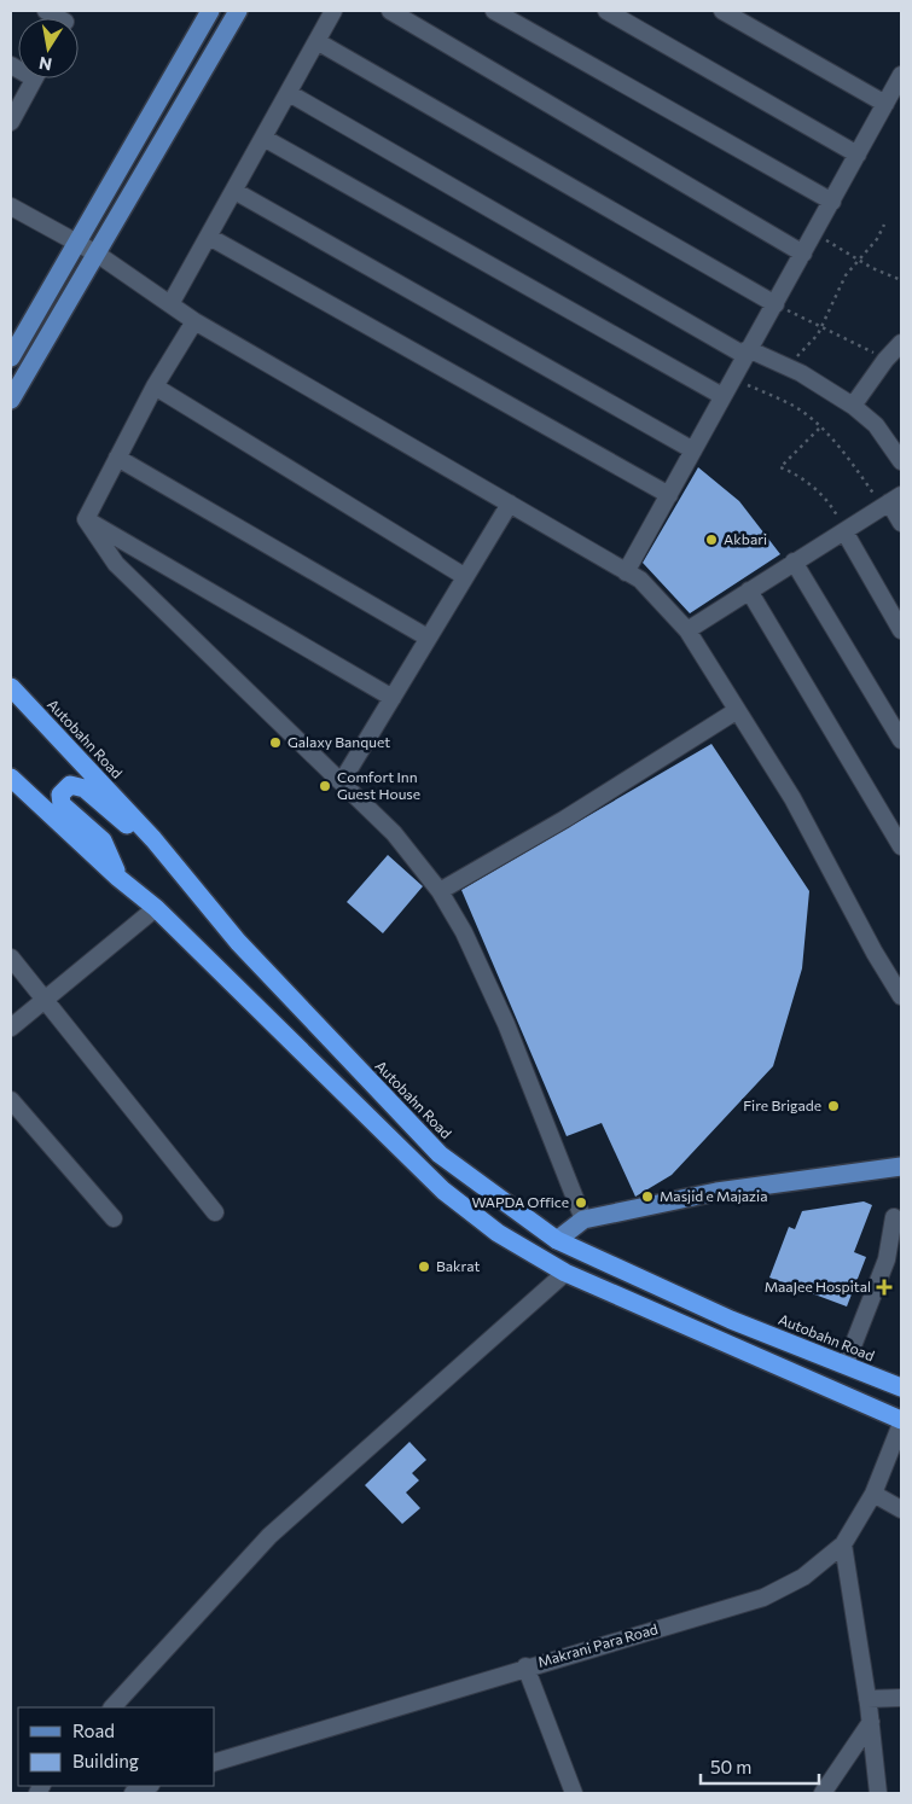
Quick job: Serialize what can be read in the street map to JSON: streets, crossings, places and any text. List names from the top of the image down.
{
  "streets": {
    "highway": ["Autobahn Road"],
    "street": ["Makrani Para Road"]
  },
  "places": {
    "other": [
      "Akbari",
      "Galaxy Banquet",
      "Comfort Inn Guest House",
      "Fire Brigade",
      "Masjid e Majazia",
      "WAPDA Office",
      "Bakrat"
    ],
    "health": ["MaaJee Hospital"]
  },
  "legend": ["Road", "Building"],
  "scale_bar": "50 m",
  "north": "bottom"
}
